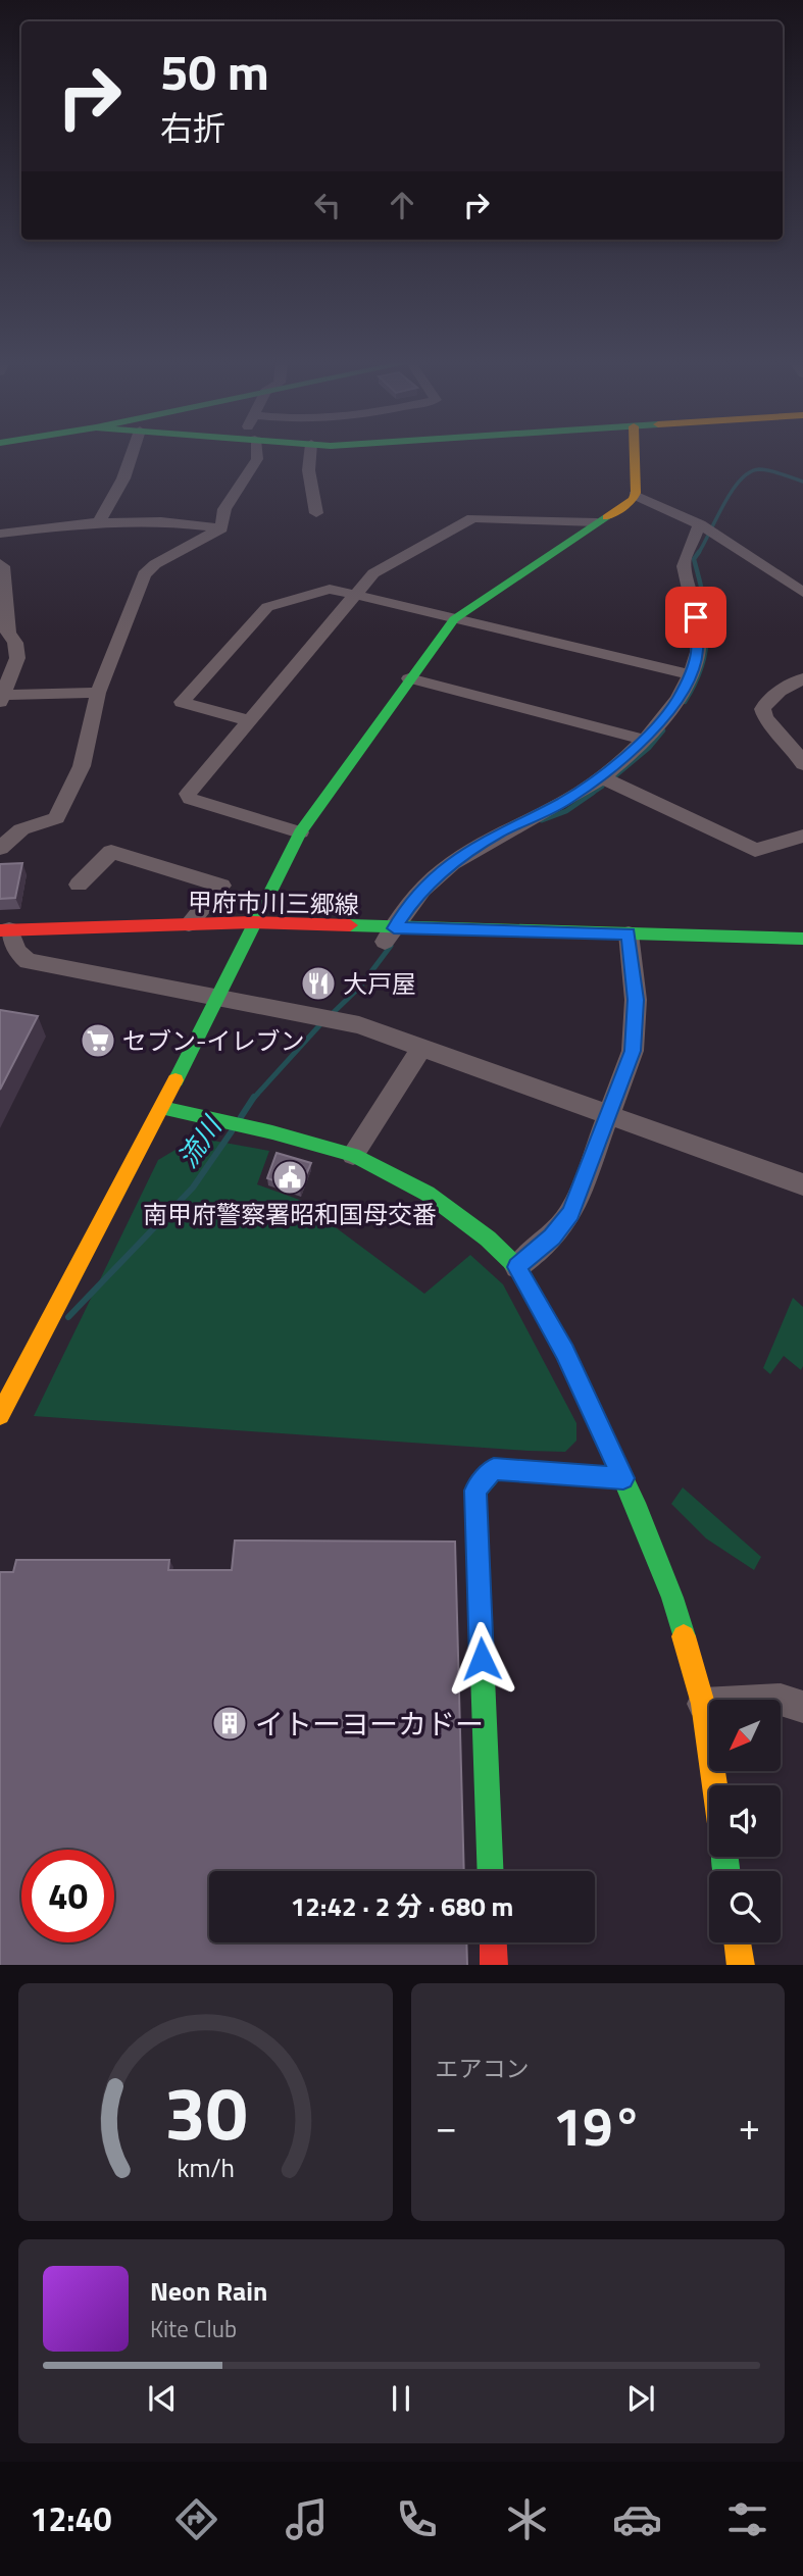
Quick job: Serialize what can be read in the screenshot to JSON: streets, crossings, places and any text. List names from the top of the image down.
{
  "streets": {
    "street": ["甲府市川三郷線"]
  },
  "water": ["流川"],
  "places": {
    "restaurant": ["大戸屋"],
    "supermarket": ["セブン-イレブン"],
    "public building": ["南甲府警察署昭和国母交番"],
    "building": ["イトーヨーカドー"]
  },
  "north": "bottom left",
  "page": {
    "turn": ["50 m", "右折"],
    "limit": "40",
    "trip": "12:42 · 2 分 · 680 m",
    "tile": "エアコン",
    "heat": ["−", "19°", "+"],
    "song": ["Neon Rain", "Kite Club"],
    "tabs": "12:40",
    "gauge": ["30", "km/h"]
  }
}
